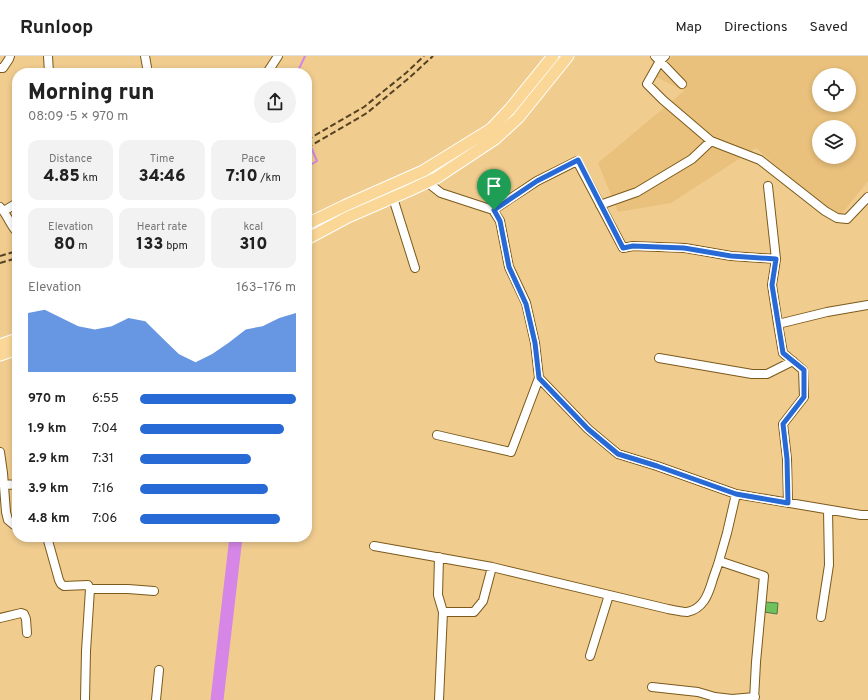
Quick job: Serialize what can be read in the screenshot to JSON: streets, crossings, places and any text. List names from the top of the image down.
{
  "page": {
    "header": "Runloop",
    "nav": ["Map", "Directions", "Saved"],
    "heading": ["Morning run", "08:09 · 5 × 970 m"],
    "stats": [
      ["Distance", "4.85 km"],
      ["Time", "34:46"],
      ["Pace", "7:10 /km"],
      ["Elevation", "80 m"],
      ["Heart rate", "133 bpm"],
      ["kcal", "310"]
    ],
    "chart": ["Elevation", "163–176 m"],
    "list": [
      {
        "name": "970 m",
        "note": "6:55"
      },
      {
        "name": "1.9 km",
        "note": "7:04"
      },
      {
        "name": "2.9 km",
        "note": "7:31"
      },
      {
        "name": "3.9 km",
        "note": "7:16"
      },
      {
        "name": "4.8 km",
        "note": "7:06"
      }
    ]
  }
}
